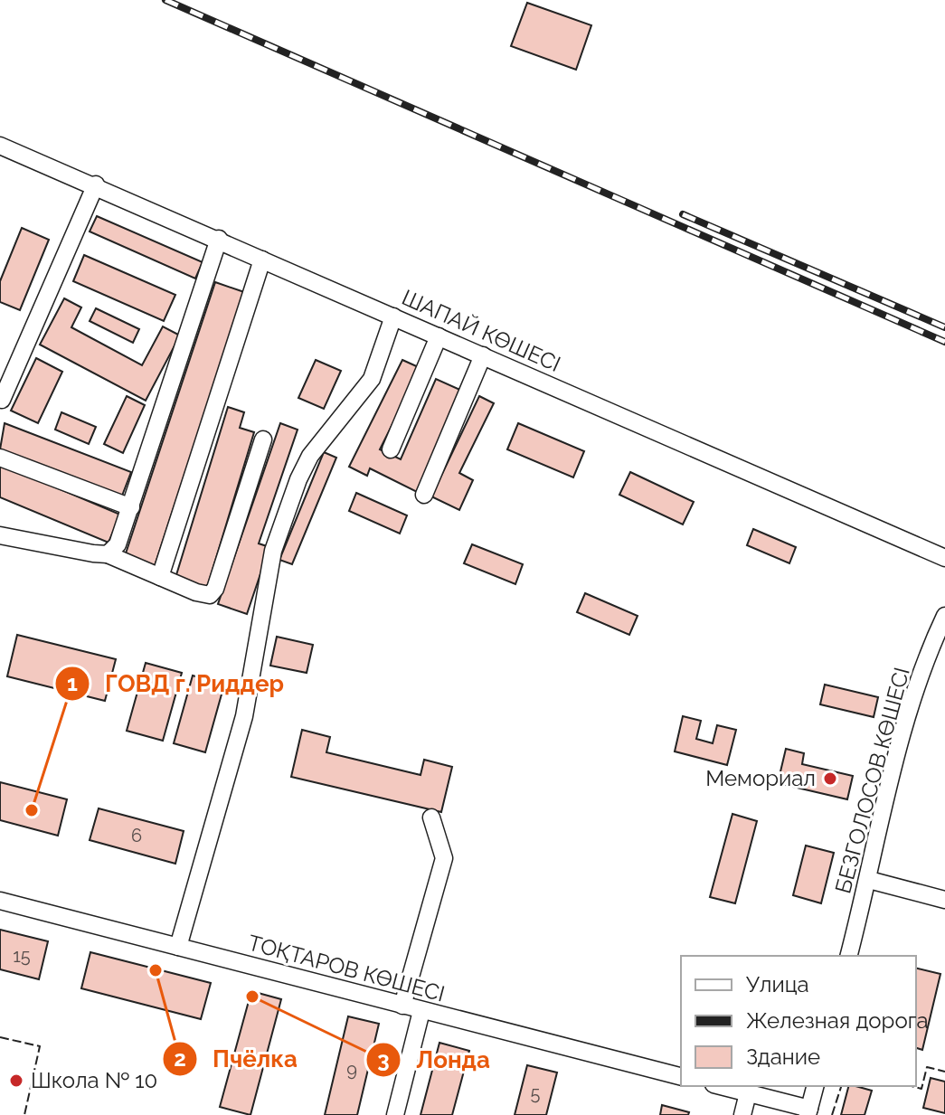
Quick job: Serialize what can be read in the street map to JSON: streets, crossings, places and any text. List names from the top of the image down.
{
  "streets": {
    "street": ["ШАПАЙ КӨШЕСІ", "БЕЗГОЛОСОВ КӨШЕСІ", "ТОҚТАРОВ КӨШЕСІ"]
  },
  "places": [
    "Мемориал",
    "ГОВД г. Риддер",
    "Пчёлка",
    "Лонда",
    "Школа № 10"
  ],
  "house_numbers": [
    "6",
    "15",
    "9",
    "5"
  ],
  "legend": ["Улица", "Железная дорога", "Здание"]
}
